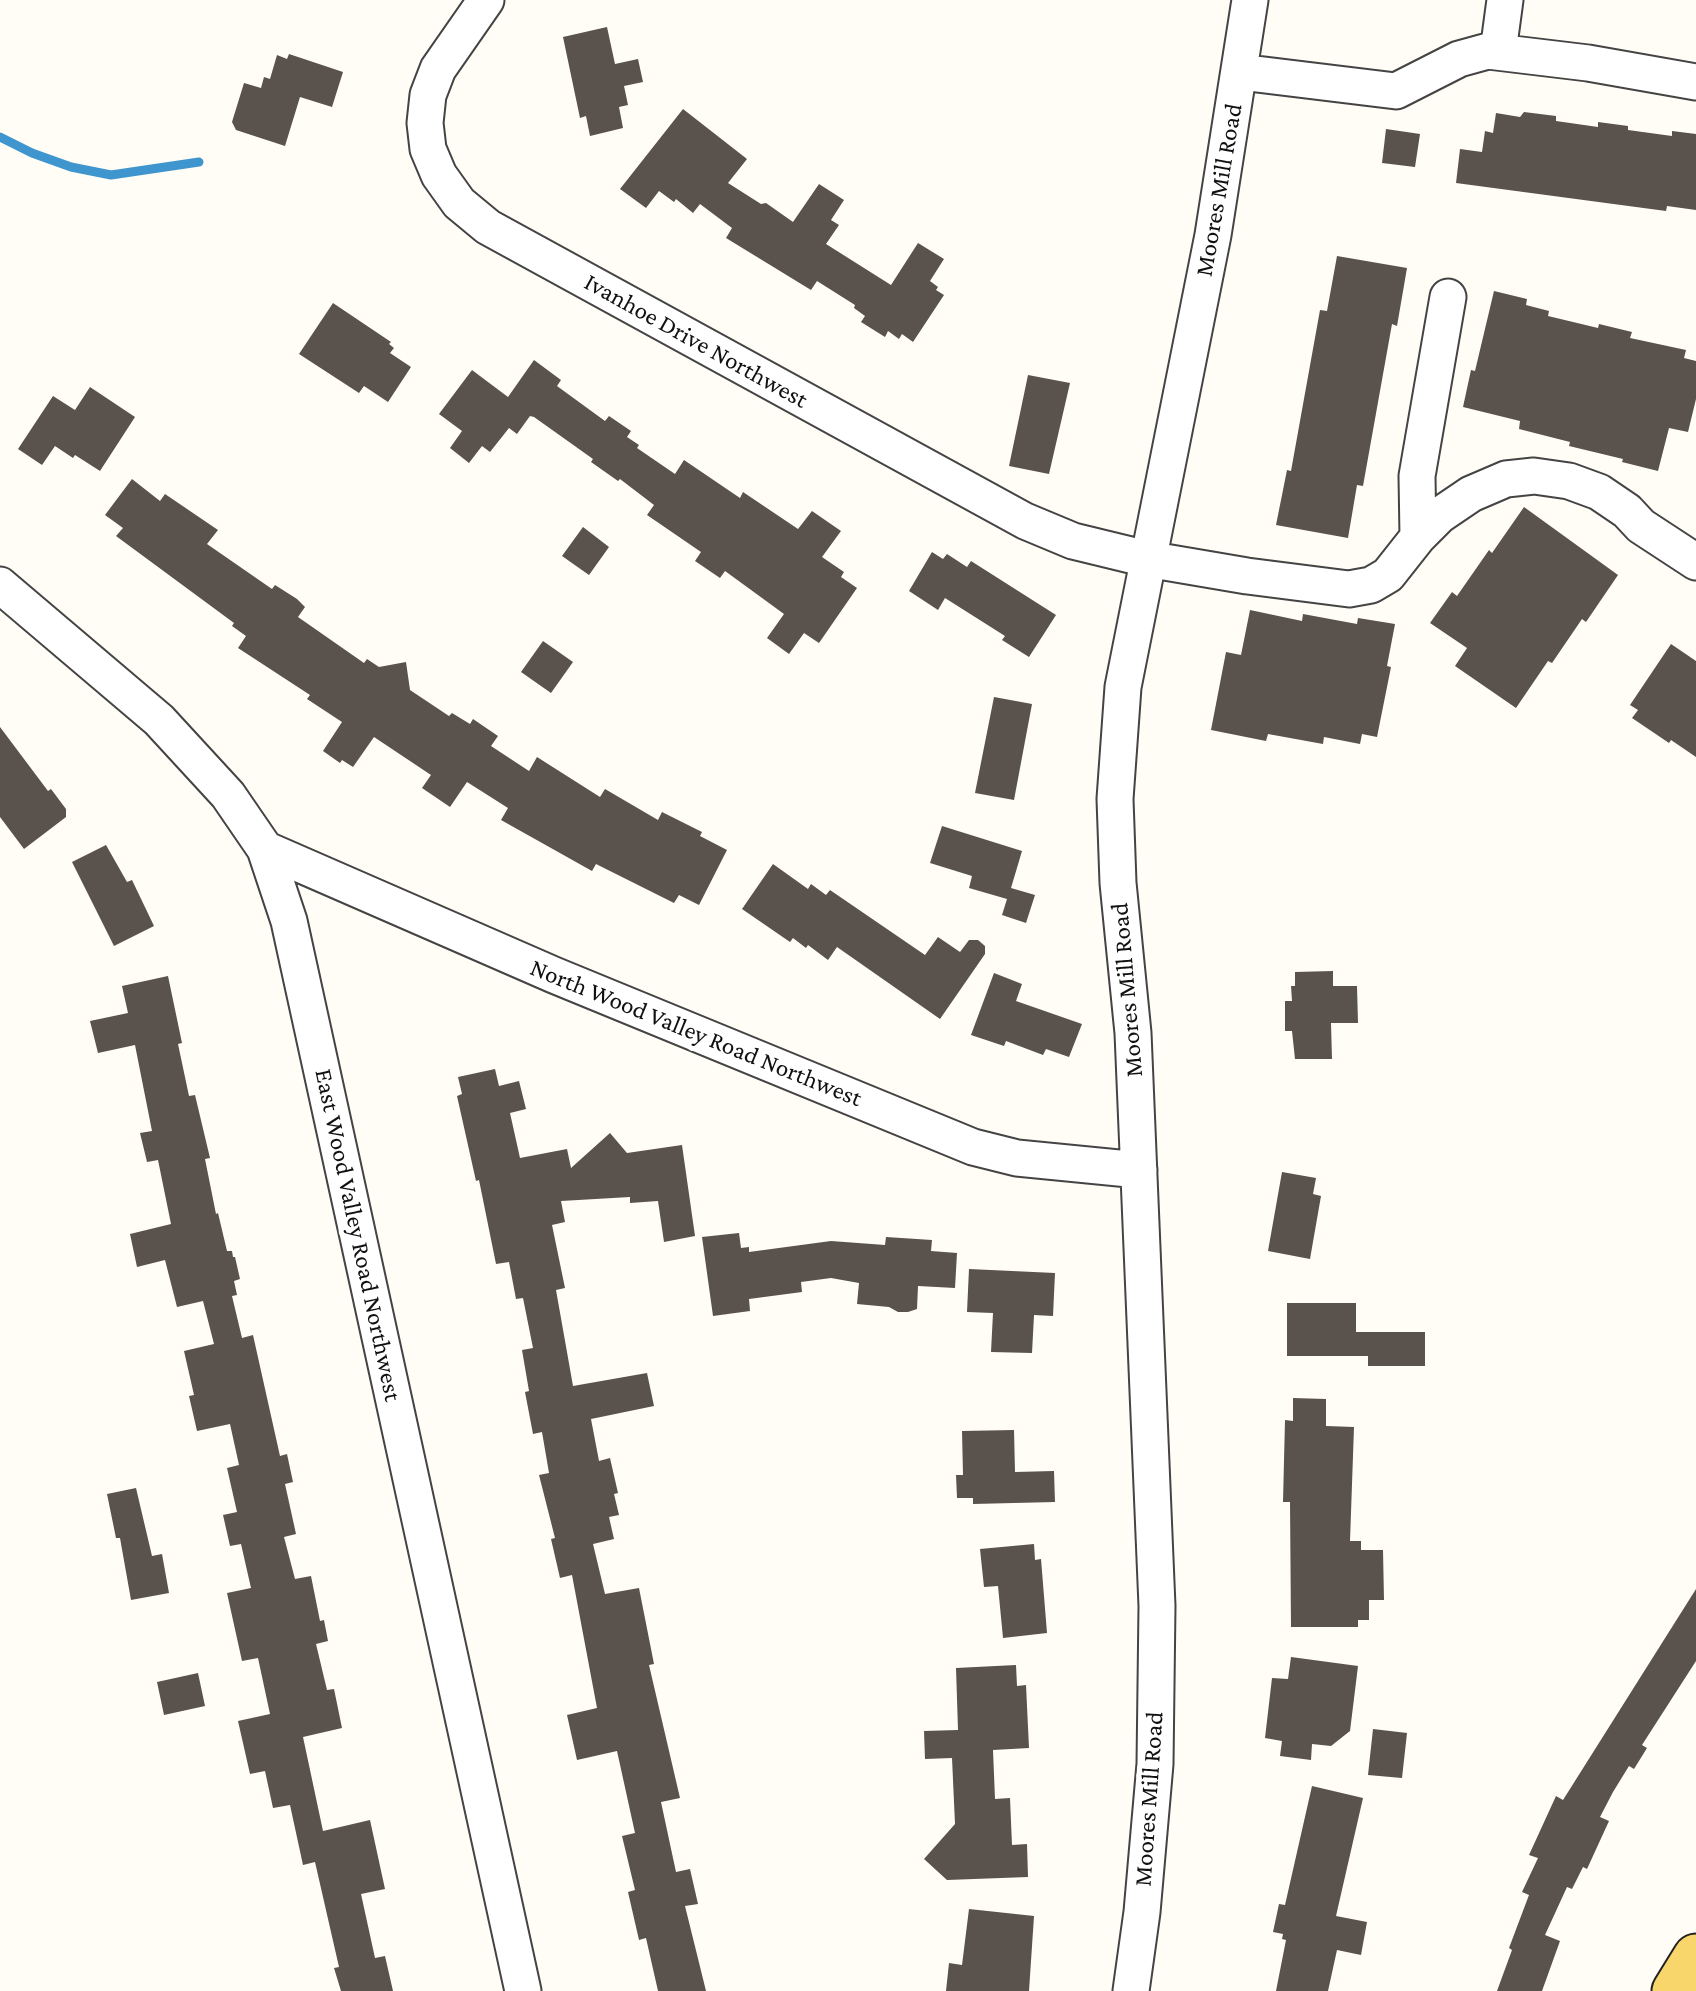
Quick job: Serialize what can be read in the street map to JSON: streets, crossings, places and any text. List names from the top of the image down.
{
  "streets": {
    "street": [
      "Moores Mill Road",
      "Ivanhoe Drive Northwest",
      "North Wood Valley Road Northwest",
      "East Wood Valley Road Northwest"
    ]
  },
  "crossings": [
    ["Moores Mill Road", "Ivanhoe Drive Northwest"],
    ["Moores Mill Road", "North Wood Valley Road Northwest"],
    ["North Wood Valley Road Northwest", "East Wood Valley Road Northwest"]
  ]
}
